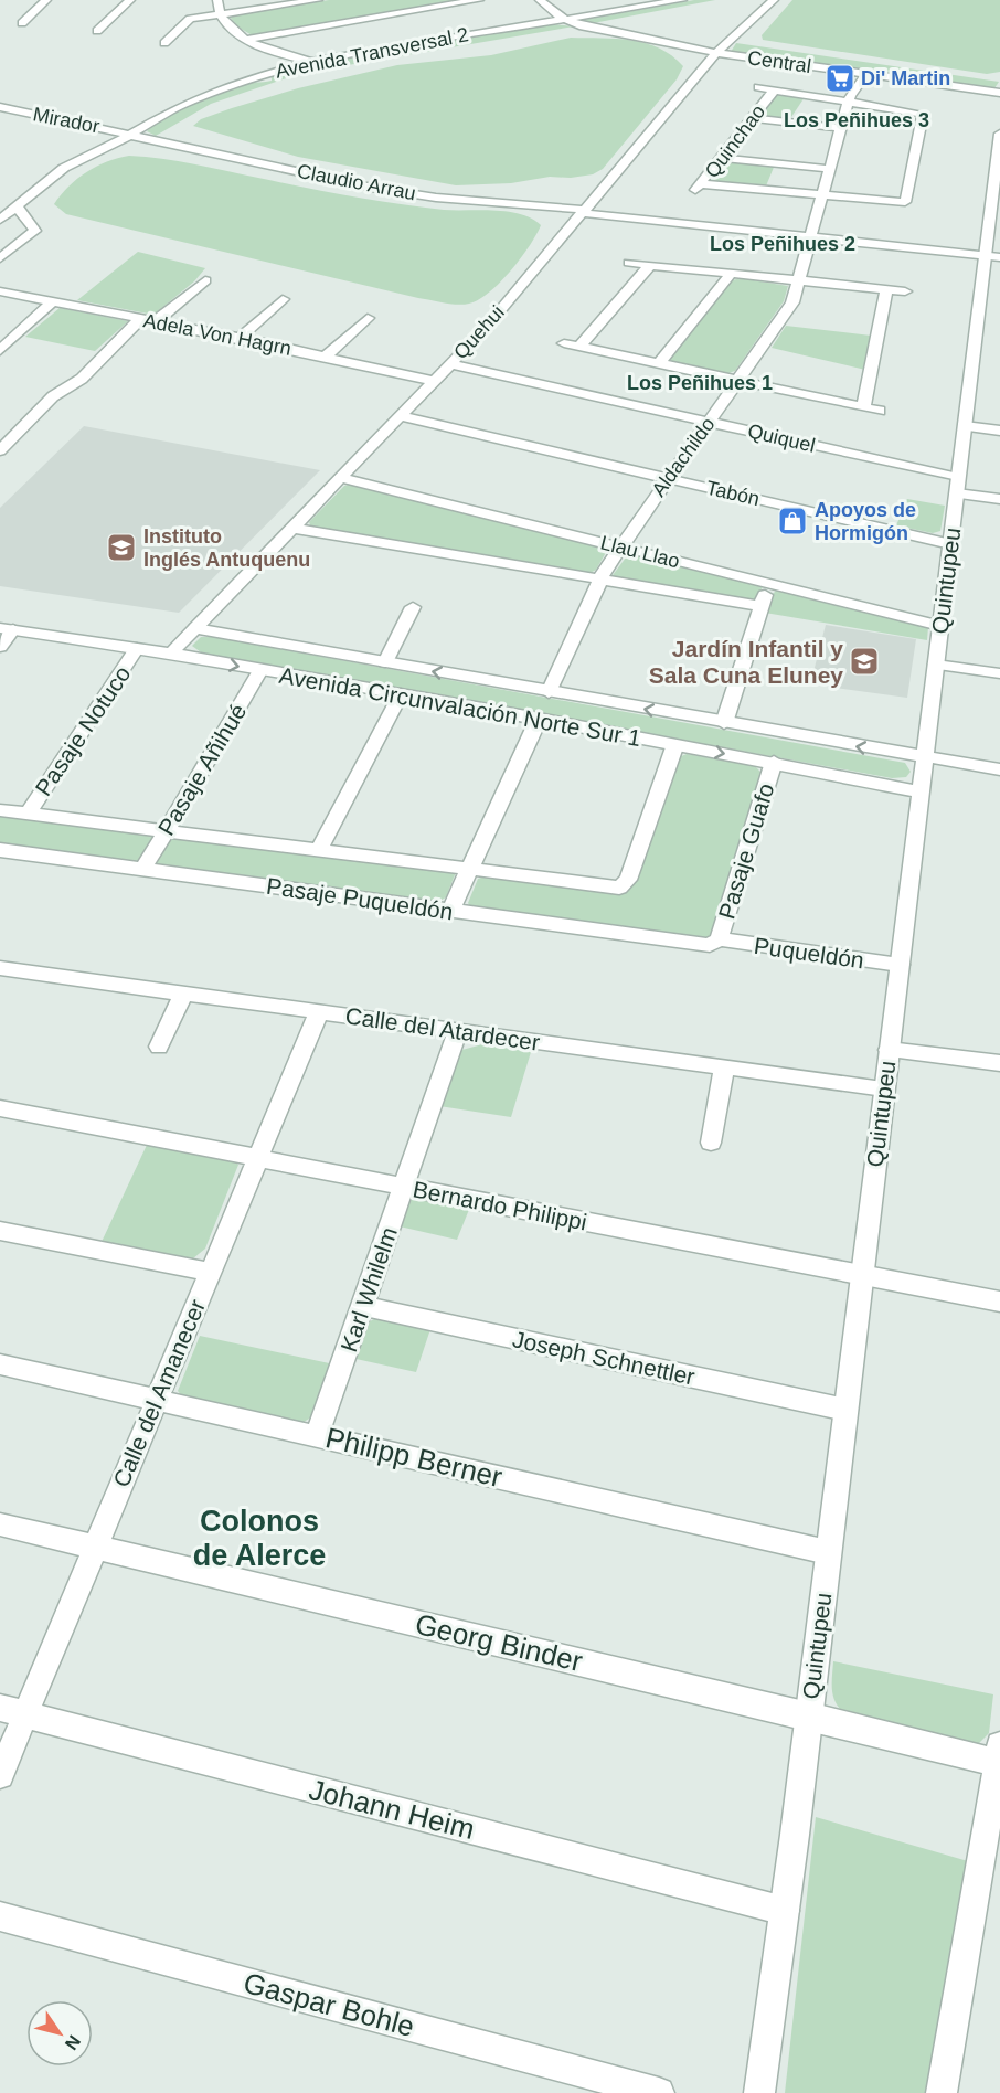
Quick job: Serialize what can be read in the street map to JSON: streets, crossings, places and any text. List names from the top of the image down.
{
  "streets": {
    "street": [
      "Avenida Transversal 2",
      "Central",
      "Mirador",
      "Quinchao",
      "Claudio Arrau",
      "Quehui",
      "Adela Von Hagrn",
      "Quiquel",
      "Aldachildo",
      "Tabón",
      "Llau Llao",
      "Quintupeu",
      "Avenida Circunvalación Norte Sur 1",
      "Pasaje Notuco",
      "Pasaje Añihué",
      "Pasaje Guafo",
      "Pasaje Puqueldón",
      "Puqueldón",
      "Calle del Atardecer",
      "Bernardo Philippi",
      "Karl Whilelm",
      "Joseph Schnettler",
      "Calle del Amanecer",
      "Philipp Berner",
      "Georg Binder",
      "Johann Heim",
      "Gaspar Bohle"
    ]
  },
  "crossings": [
    ["Avenida Transversal 2", "Central"],
    ["Avenida Transversal 2", "Mirador"],
    ["Avenida Transversal 2", "Claudio Arrau"],
    ["Central", "Quehui"],
    ["Central", "Aldachildo"],
    ["Mirador", "Claudio Arrau"],
    ["Quinchao", "Aldachildo"],
    ["Claudio Arrau", "Quehui"],
    ["Claudio Arrau", "Aldachildo"],
    ["Claudio Arrau", "Quintupeu"],
    ["Quehui", "Adela Von Hagrn"],
    ["Quehui", "Quiquel"],
    ["Quehui", "Tabón"],
    ["Quehui", "Llau Llao"],
    ["Quehui", "Avenida Circunvalación Norte Sur 1"],
    ["Quiquel", "Aldachildo"],
    ["Quiquel", "Quintupeu"],
    ["Aldachildo", "Tabón"],
    ["Aldachildo", "Llau Llao"],
    ["Aldachildo", "Avenida Circunvalación Norte Sur 1"],
    ["Tabón", "Quintupeu"],
    ["Llau Llao", "Quintupeu"],
    ["Quintupeu", "Avenida Circunvalación Norte Sur 1"],
    ["Quintupeu", "Puqueldón"],
    ["Quintupeu", "Calle del Atardecer"],
    ["Quintupeu", "Bernardo Philippi"],
    ["Quintupeu", "Joseph Schnettler"],
    ["Quintupeu", "Philipp Berner"],
    ["Quintupeu", "Georg Binder"],
    ["Quintupeu", "Johann Heim"],
    ["Avenida Circunvalación Norte Sur 1", "Pasaje Notuco"],
    ["Avenida Circunvalación Norte Sur 1", "Pasaje Añihué"],
    ["Avenida Circunvalación Norte Sur 1", "Pasaje Guafo"],
    ["Avenida Circunvalación Norte Sur 1", "Pasaje Puqueldón"],
    ["Pasaje Notuco", "Pasaje Puqueldón"],
    ["Pasaje Añihué", "Pasaje Puqueldón"],
    ["Pasaje Guafo", "Pasaje Puqueldón"],
    ["Pasaje Guafo", "Puqueldón"],
    ["Pasaje Puqueldón", "Puqueldón"],
    ["Calle del Atardecer", "Karl Whilelm"],
    ["Calle del Atardecer", "Calle del Amanecer"],
    ["Bernardo Philippi", "Karl Whilelm"],
    ["Bernardo Philippi", "Calle del Amanecer"],
    ["Karl Whilelm", "Joseph Schnettler"],
    ["Karl Whilelm", "Philipp Berner"],
    ["Calle del Amanecer", "Philipp Berner"],
    ["Calle del Amanecer", "Georg Binder"],
    ["Calle del Amanecer", "Johann Heim"]
  ],
  "districts": [
    "Los Peñihues 3",
    "Los Peñihues 2",
    "Los Peñihues 1",
    "Colonos de Alerce"
  ],
  "places": {
    "supermarket": ["Di' Martin"],
    "shop": ["Apoyos de Hormigón"],
    "school or university": ["Instituto Inglés Antuquenu", "Jardín Infantil y Sala Cuna Eluney"]
  },
  "north": "bottom right"
}
